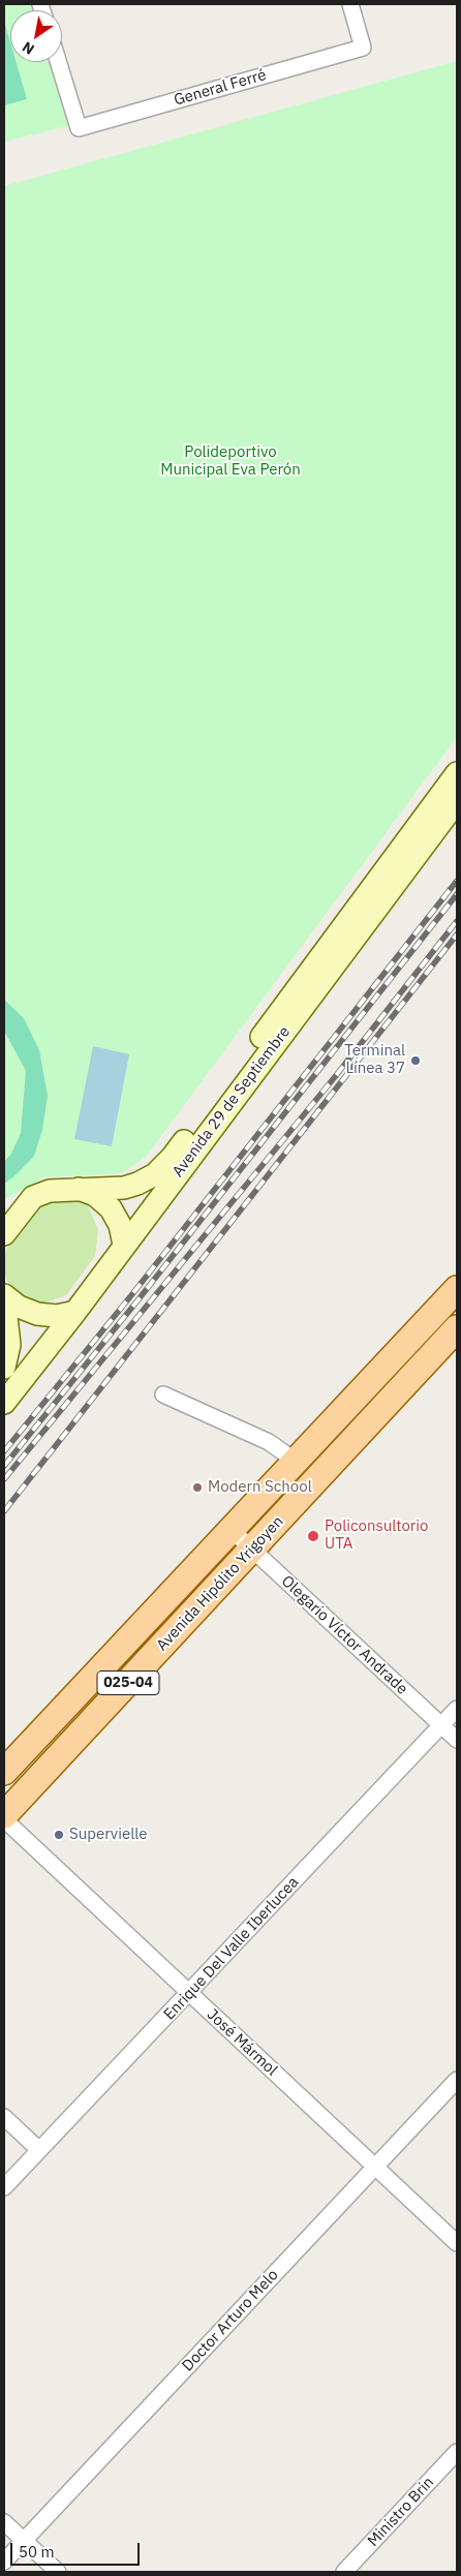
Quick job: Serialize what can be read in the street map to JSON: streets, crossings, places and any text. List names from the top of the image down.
{
  "streets": {
    "main road": ["Avenida Hipólito Yrigoyen", "025-04"],
    "street": [
      "General Ferré",
      "Avenida 29 de Septiembre",
      "Olegario Víctor Andrade",
      "Enrique Del Valle Iberlucea",
      "José Mármol",
      "Doctor Arturo Melo",
      "Ministro Brin"
    ]
  },
  "crossings": [
    ["Avenida Hipólito Yrigoyen", "Olegario Víctor Andrade"],
    ["Olegario Víctor Andrade", "Enrique Del Valle Iberlucea"],
    ["Enrique Del Valle Iberlucea", "José Mármol"],
    ["José Mármol", "Doctor Arturo Melo"]
  ],
  "parks": ["Polideportivo Municipal Eva Perón"],
  "places": [
    "Terminal Línea 37",
    "Modern School",
    "Policonsultorio UTA",
    "Supervielle"
  ],
  "scale_bar": "50 m",
  "north": "bottom left"
}
